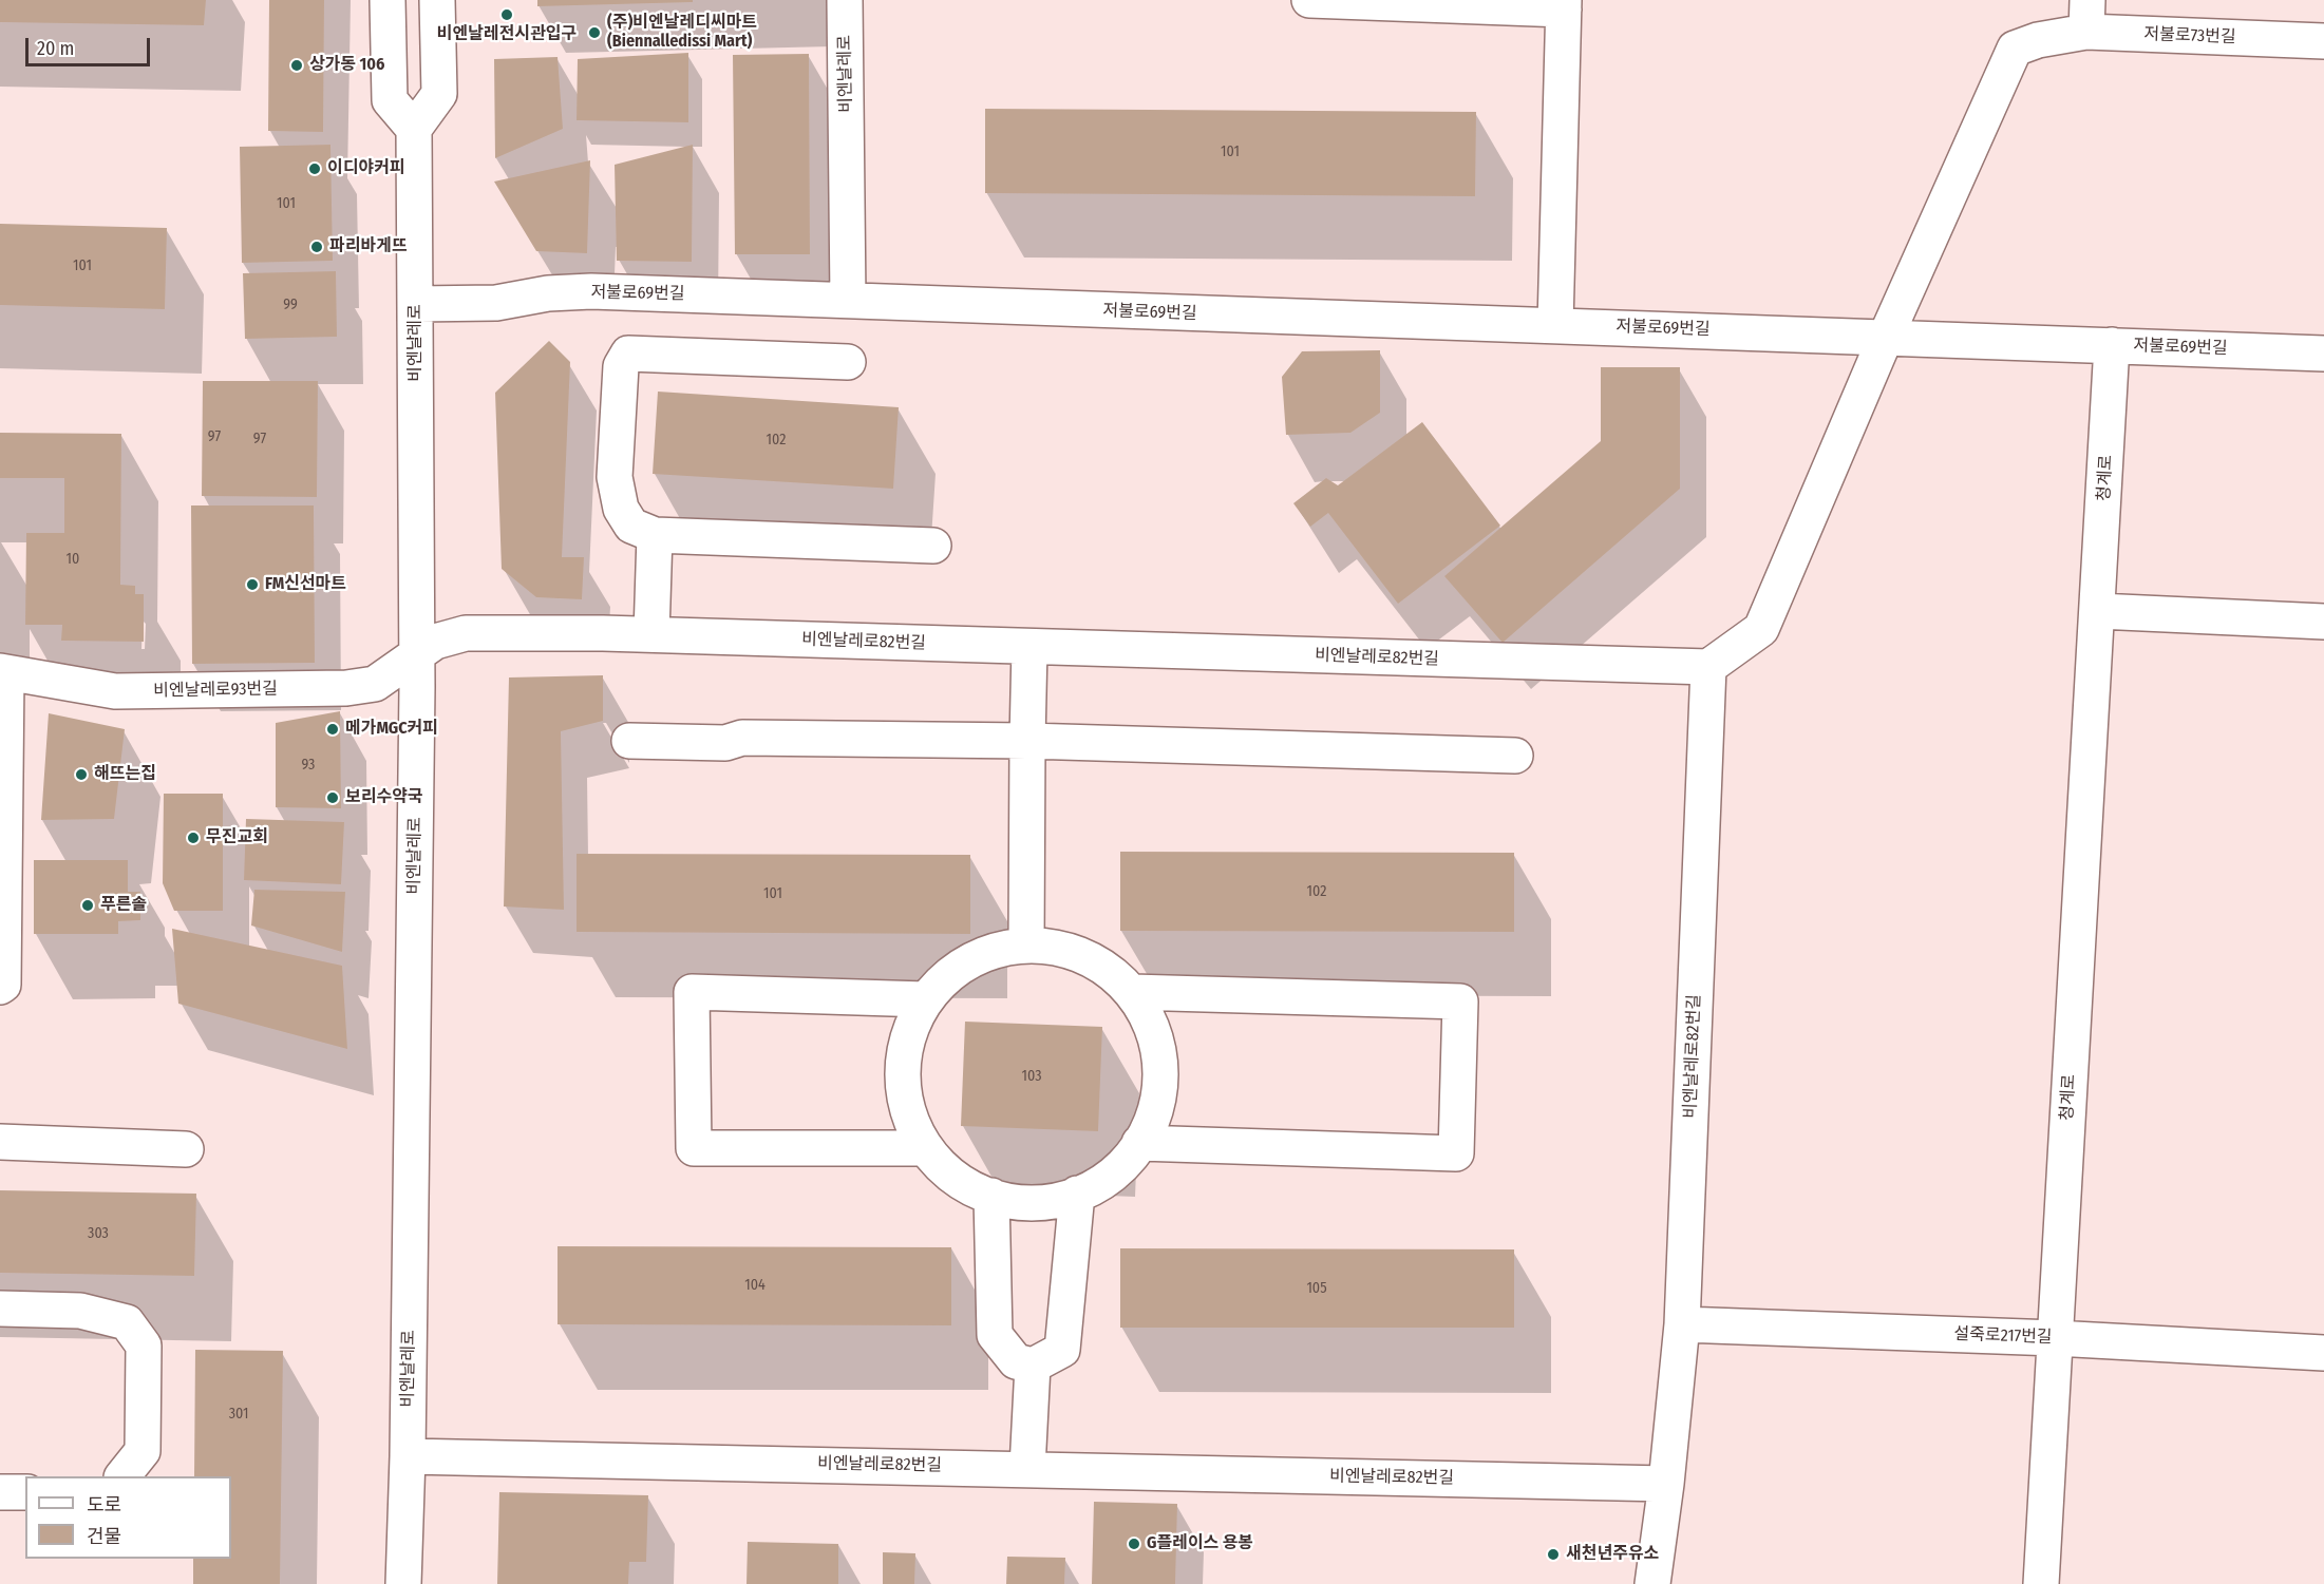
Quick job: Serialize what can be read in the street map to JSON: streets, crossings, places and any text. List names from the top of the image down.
{
  "streets": {
    "street": [
      "저불로73번길",
      "비엔날레로",
      "저불로69번길",
      "청계로",
      "비엔날레로82번길",
      "비엔날레로93번길",
      "설죽로217번길"
    ]
  },
  "crossings": [
    ["비엔날레로", "저불로69번길"],
    ["비엔날레로", "비엔날레로82번길"],
    ["비엔날레로", "비엔날레로93번길"],
    ["저불로69번길", "청계로"],
    ["청계로", "설죽로217번길"],
    ["비엔날레로82번길", "비엔날레로93번길"],
    ["비엔날레로82번길", "설죽로217번길"]
  ],
  "places": [
    "비엔날레전시관입구",
    "(주)비엔날레디씨마트 (Biennalledissi Mart)",
    "상가동 106",
    "이디야커피",
    "파리바게뜨",
    "FM신선마트",
    "메가MGC커피",
    "해뜨는집",
    "보리수약국",
    "무진교회",
    "푸른솔",
    "G플레이스 용봉",
    "새천년주유소"
  ],
  "house_numbers": [
    "101",
    "101",
    "101",
    "99",
    "97",
    "97",
    "102",
    "10",
    "93",
    "102",
    "101",
    "103",
    "303",
    "104",
    "105",
    "301"
  ],
  "legend": ["도로", "건물"],
  "scale_bar": "20 m"
}
